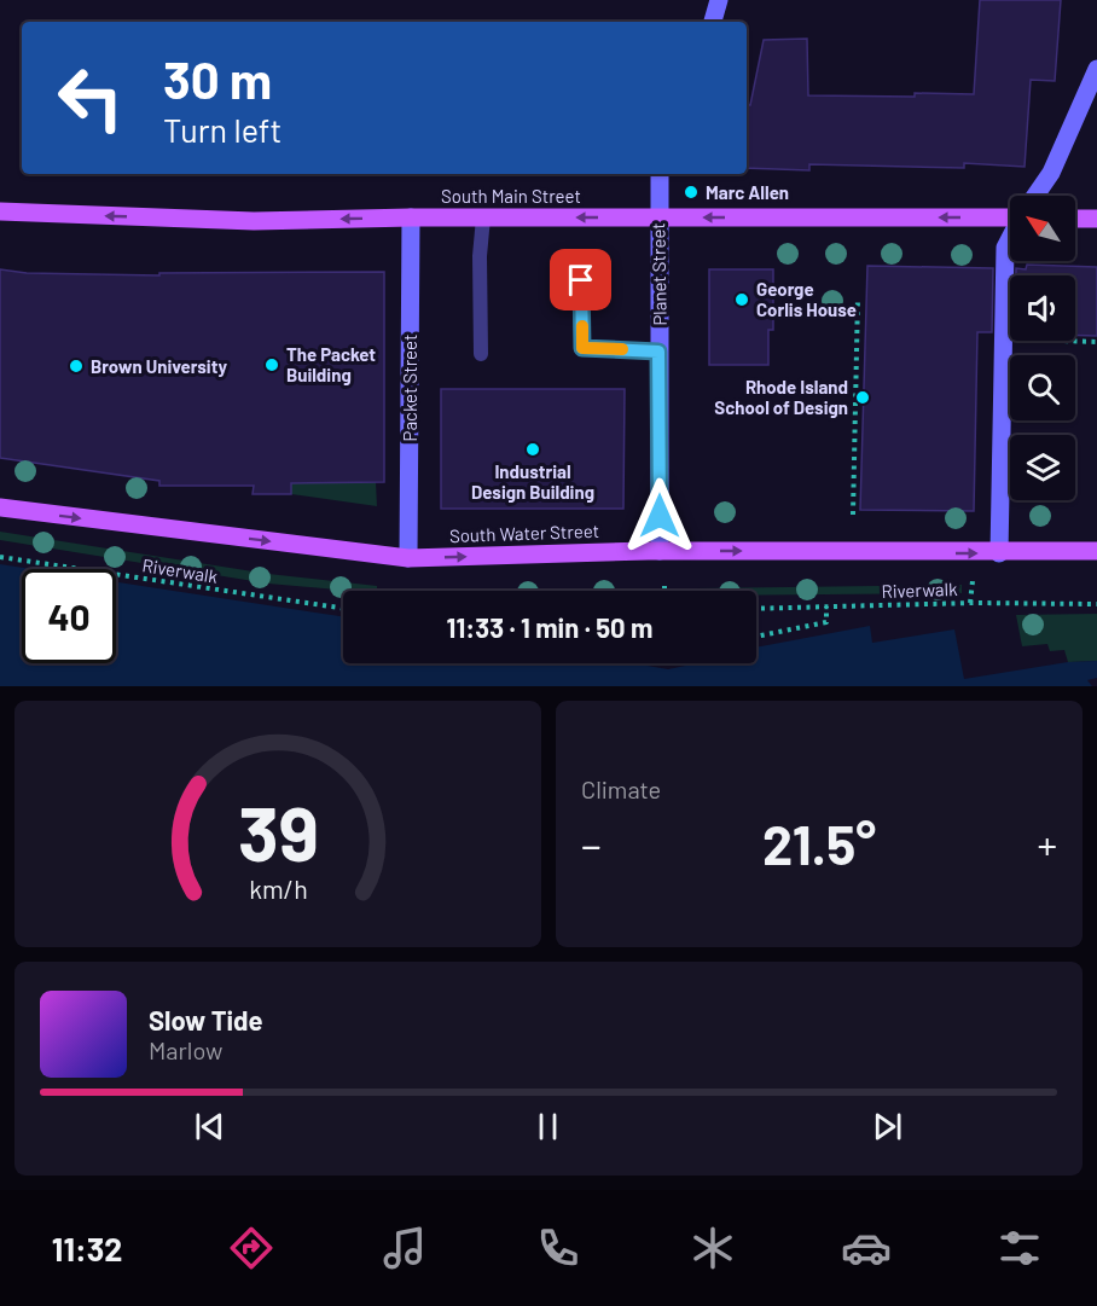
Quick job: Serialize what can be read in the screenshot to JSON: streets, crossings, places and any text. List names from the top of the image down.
{
  "streets": {
    "main road": ["South Main Street", "South Water Street"],
    "street": ["Planet Street", "Packet Street"],
    "path": ["Riverwalk"]
  },
  "crossings": [
    ["South Main Street", "Planet Street"],
    ["South Main Street", "Packet Street"],
    ["Planet Street", "South Water Street"],
    ["Packet Street", "South Water Street"]
  ],
  "one_way": ["South Main Street", "South Water Street"],
  "places": [
    "Marc Allen",
    "George Corlis House",
    "The Packet Building",
    "Brown University",
    "Rhode Island School of Design",
    "Industrial Design Building"
  ],
  "north": "top left",
  "page": {
    "turn": ["30 m", "Turn left"],
    "limit": "40",
    "trip": "11:33 · 1 min · 50 m",
    "tile": "Climate",
    "heat": ["−", "21.5°", "+"],
    "song": ["Slow Tide", "Marlow"],
    "tabs": "11:32",
    "gauge": ["39", "km/h"]
  }
}
